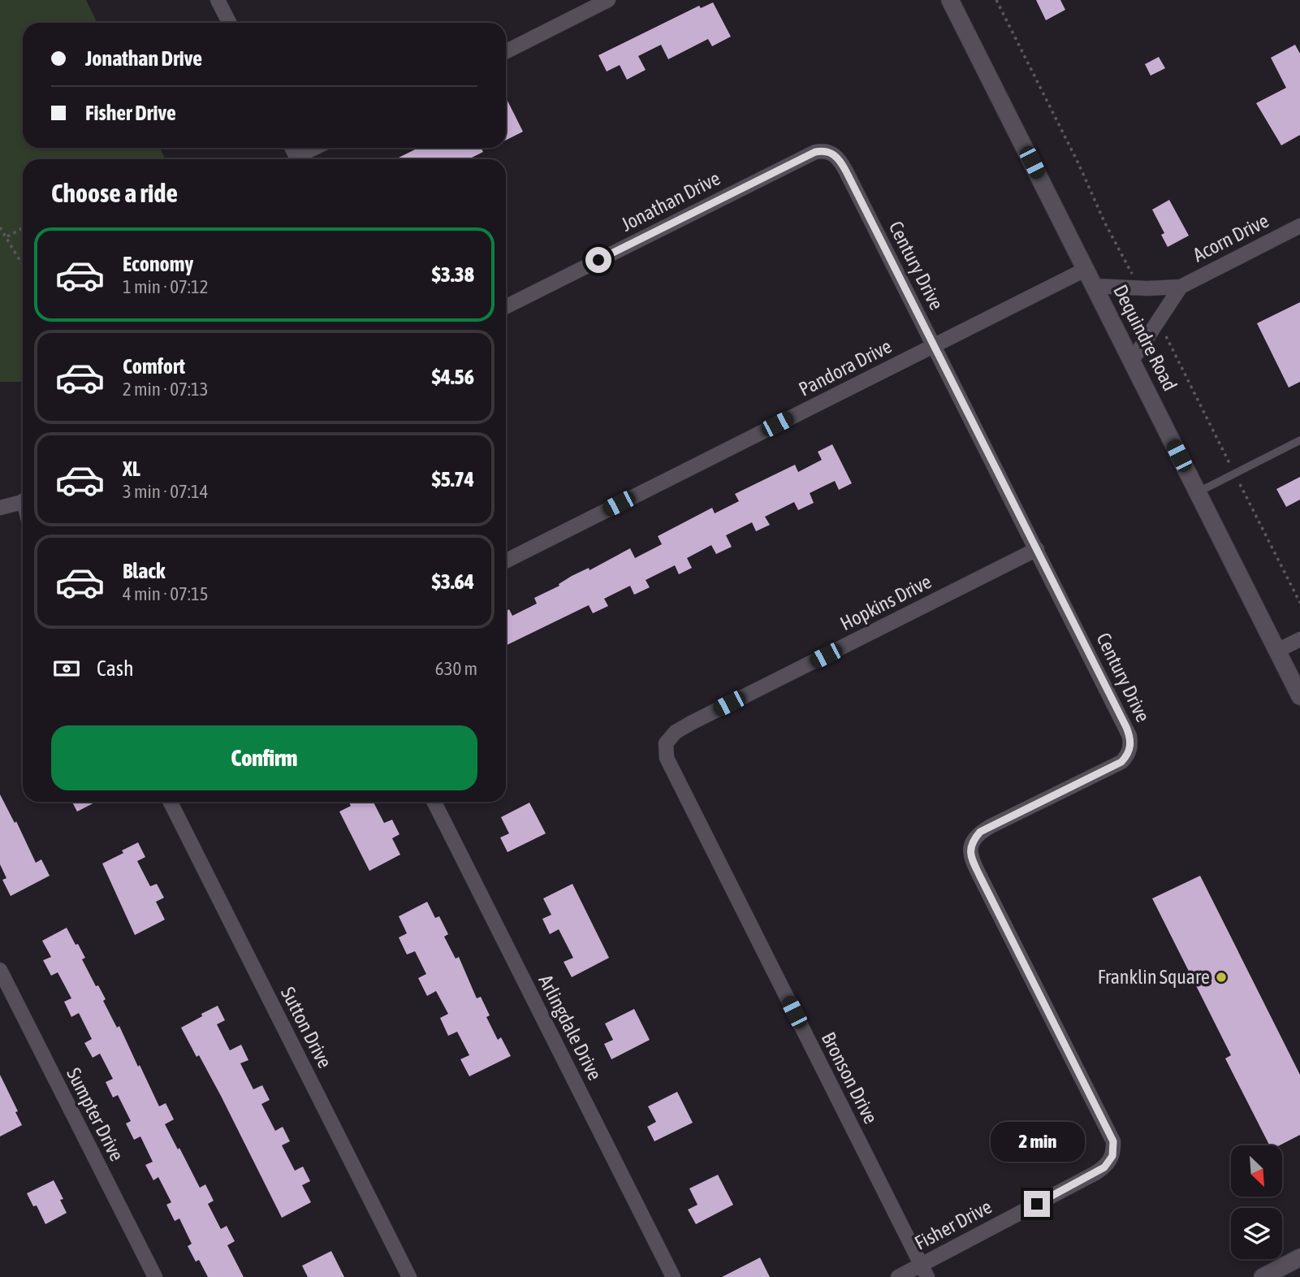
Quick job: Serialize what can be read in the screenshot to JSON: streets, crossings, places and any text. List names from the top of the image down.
{
  "streets": {
    "main road": ["Dequindre Road"],
    "street": [
      "Jonathan Drive",
      "Acorn Drive",
      "Century Drive",
      "Pandora Drive",
      "Hopkins Drive",
      "Sutton Drive",
      "Arlingdale Drive",
      "Bronson Drive",
      "Sumpter Drive",
      "Fisher Drive"
    ]
  },
  "crossings": [
    ["Jonathan Drive", "Century Drive"],
    ["Acorn Drive", "Dequindre Road"],
    ["Century Drive", "Pandora Drive"],
    ["Century Drive", "Hopkins Drive"],
    ["Century Drive", "Fisher Drive"],
    ["Dequindre Road", "Pandora Drive"],
    ["Hopkins Drive", "Bronson Drive"],
    ["Bronson Drive", "Fisher Drive"]
  ],
  "places": ["Franklin Square"],
  "north": "bottom right",
  "page": {
    "banner": ["Jonathan Drive", "Fisher Drive"],
    "heading": "Choose a ride",
    "list": [
      {
        "name": "Economy",
        "note": "1 min · 07:12",
        "value": "$3.38"
      },
      {
        "name": "Comfort",
        "note": "2 min · 07:13",
        "value": "$4.56"
      },
      {
        "name": "XL",
        "note": "3 min · 07:14",
        "value": "$5.74"
      },
      {
        "name": "Black",
        "note": "4 min · 07:15",
        "value": "$3.64"
      }
    ],
    "pay": ["Cash", "630 m"],
    "buttons": "Confirm",
    "bubble": "2 min"
  }
}
